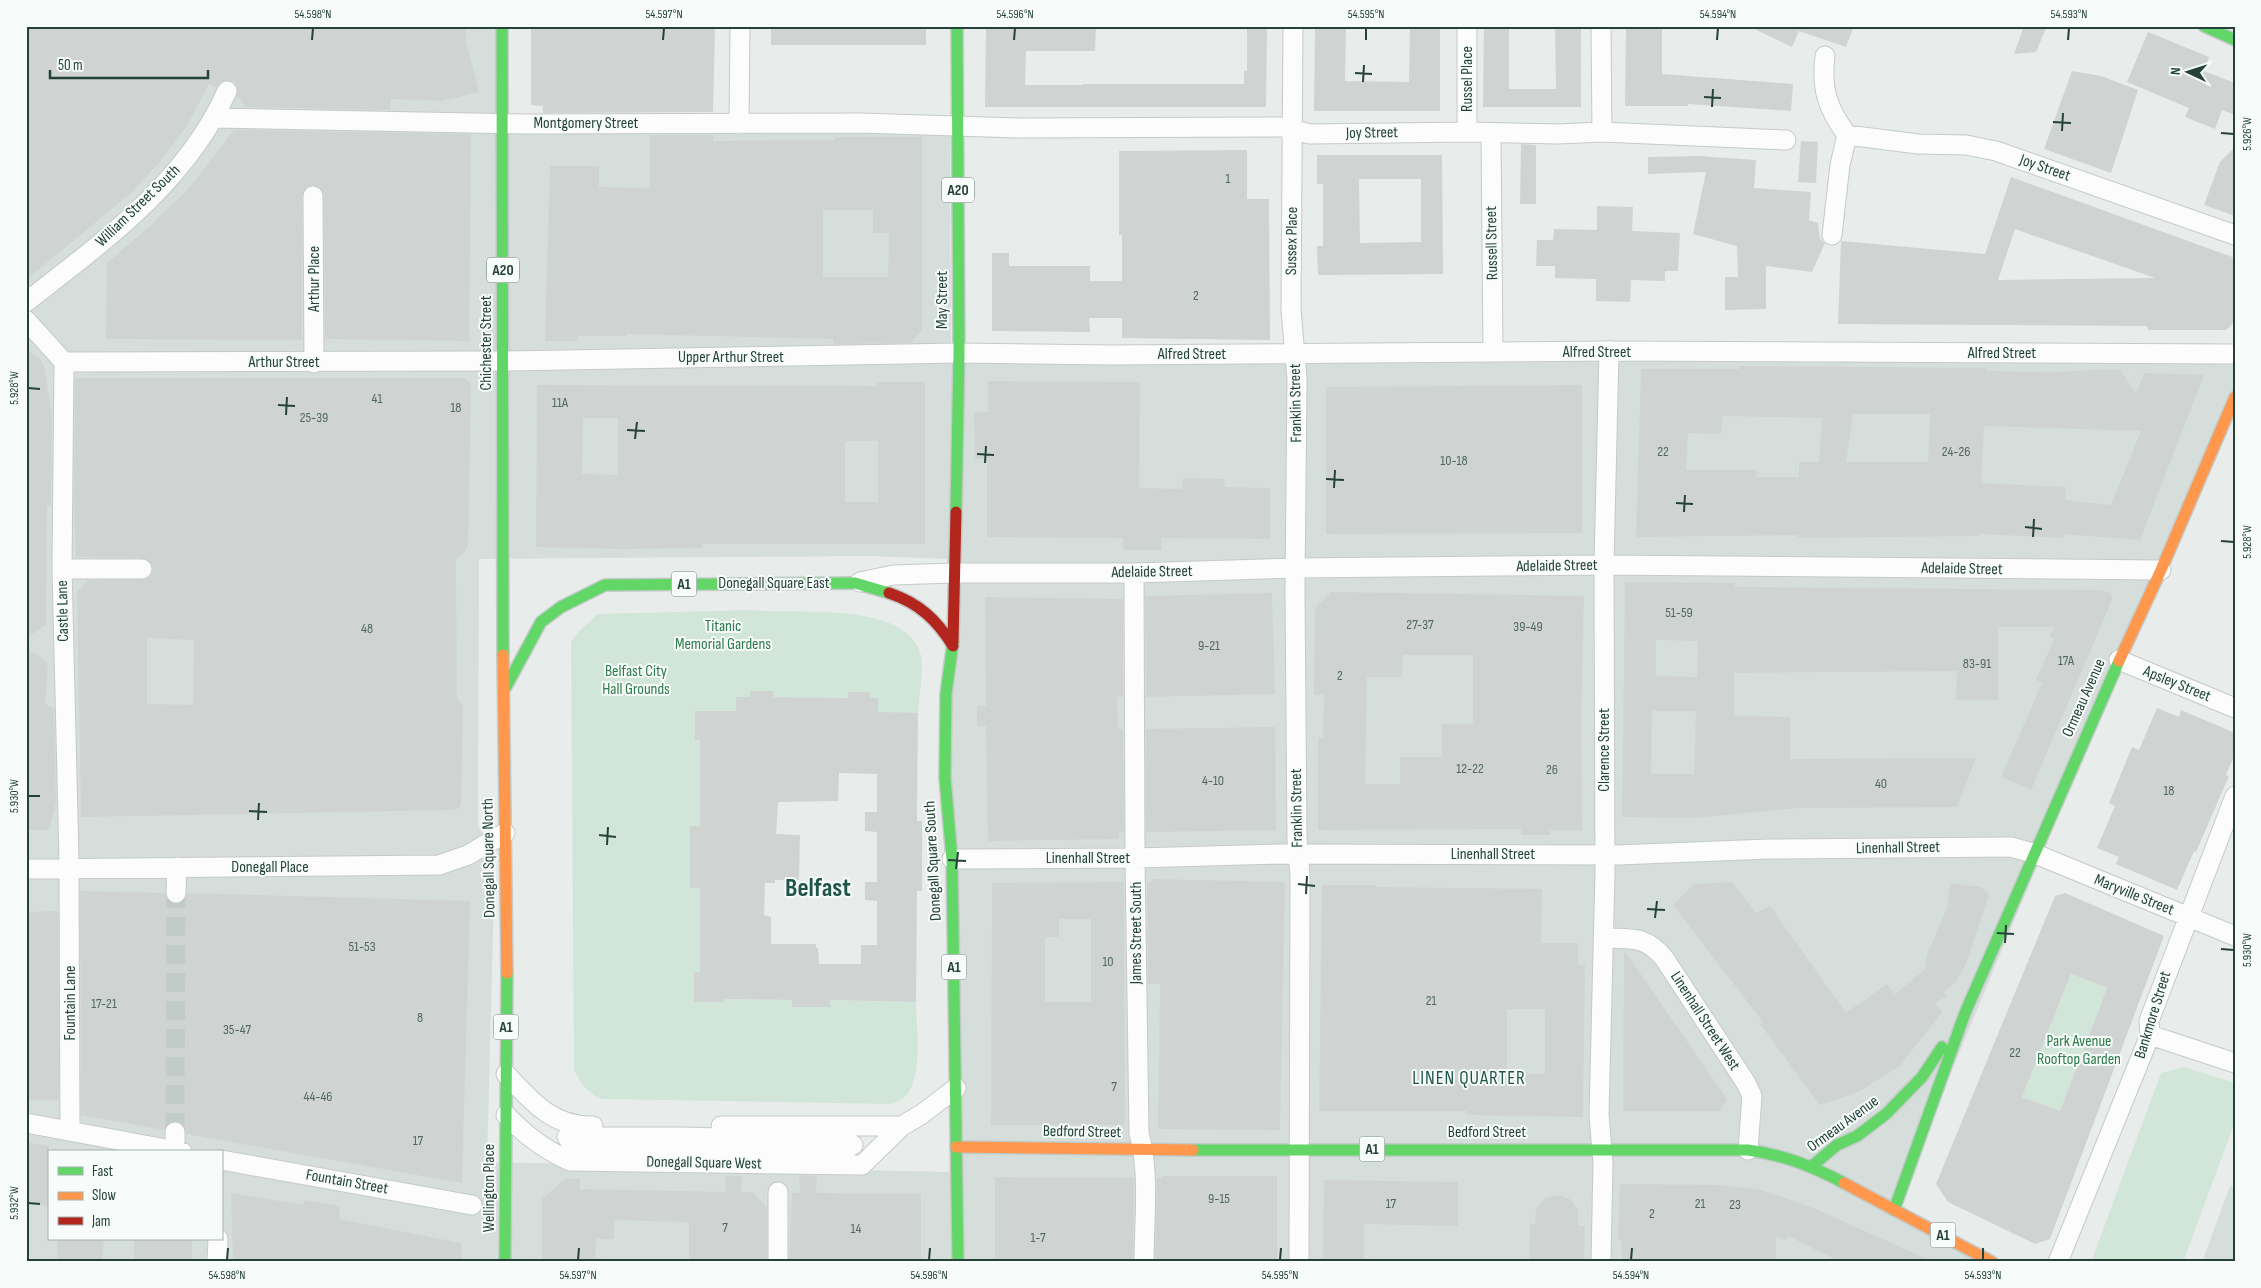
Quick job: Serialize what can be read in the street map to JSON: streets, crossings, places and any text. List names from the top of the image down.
{
  "streets": {
    "main road": [
      "A20",
      "May Street",
      "Chichester Street",
      "Donegall Square East",
      "A1",
      "Ormeau Avenue",
      "Donegall Square North",
      "Donegall Square South",
      "Bedford Street",
      "Wellington Place"
    ],
    "street": [
      "Russel Place",
      "Montgomery Street",
      "Joy Street",
      "William Street South",
      "Sussex Place",
      "Russell Street",
      "Arthur Place",
      "Alfred Street",
      "Upper Arthur Street",
      "Arthur Street",
      "Franklin Street",
      "Adelaide Street",
      "Castle Lane",
      "Apsley Street",
      "Clarence Street",
      "Linenhall Street",
      "Donegall Place",
      "Maryville Street",
      "James Street South",
      "Fountain Lane",
      "Bankmore Street",
      "Linenhall Street West",
      "Donegall Square West",
      "Fountain Street"
    ]
  },
  "crossings": [
    ["Russel Place", "Joy Street"],
    ["Montgomery Street", "Joy Street"],
    ["Montgomery Street", "William Street South"],
    ["Montgomery Street", "May Street"],
    ["Montgomery Street", "Chichester Street"],
    ["Joy Street", "Sussex Place"],
    ["Joy Street", "Russell Street"],
    ["Joy Street", "May Street"],
    ["Sussex Place", "Alfred Street"],
    ["Sussex Place", "Franklin Street"],
    ["Russell Street", "Alfred Street"],
    ["Arthur Place", "Arthur Street"],
    ["May Street", "Alfred Street"],
    ["May Street", "Upper Arthur Street"],
    ["May Street", "Adelaide Street"],
    ["May Street", "Donegall Square East"],
    ["May Street", "Donegall Square South"],
    ["Chichester Street", "Upper Arthur Street"],
    ["Chichester Street", "Arthur Street"],
    ["Chichester Street", "Donegall Square North"],
    ["Alfred Street", "Upper Arthur Street"],
    ["Alfred Street", "Franklin Street"],
    ["Alfred Street", "Clarence Street"],
    ["Upper Arthur Street", "Arthur Street"],
    ["Arthur Street", "Castle Lane"],
    ["Franklin Street", "Adelaide Street"],
    ["Franklin Street", "Linenhall Street"],
    ["Franklin Street", "Bedford Street"],
    ["Adelaide Street", "Donegall Square East"],
    ["Adelaide Street", "Ormeau Avenue"],
    ["Adelaide Street", "Clarence Street"],
    ["Adelaide Street", "Donegall Square South"],
    ["Adelaide Street", "James Street South"],
    ["Donegall Square East", "Donegall Square North"],
    ["Donegall Square East", "Donegall Square South"],
    ["A1", "Donegall Square South"],
    ["A1", "Bedford Street"],
    ["Castle Lane", "Fountain Lane"],
    ["Apsley Street", "Ormeau Avenue"],
    ["Ormeau Avenue", "Linenhall Street"],
    ["Ormeau Avenue", "Maryville Street"],
    ["Ormeau Avenue", "Bedford Street"],
    ["Clarence Street", "Linenhall Street"],
    ["Clarence Street", "Linenhall Street West"],
    ["Clarence Street", "Bedford Street"],
    ["Linenhall Street", "Donegall Square South"],
    ["Linenhall Street", "Maryville Street"],
    ["Linenhall Street", "James Street South"],
    ["Donegall Square North", "Donegall Place"],
    ["Donegall Square North", "Donegall Square West"],
    ["Donegall Square North", "Wellington Place"],
    ["Donegall Square South", "Bedford Street"],
    ["Donegall Square South", "Donegall Square West"],
    ["Maryville Street", "Bankmore Street"],
    ["James Street South", "Bedford Street"],
    ["Linenhall Street West", "Bedford Street"],
    ["Donegall Square West", "Wellington Place"]
  ],
  "districts": ["Belfast", "LINEN QUARTER"],
  "parks": ["Titanic Memorial Gardens", "Belfast City Hall Grounds", "Park Avenue Rooftop Garden"],
  "house_numbers": [
    "1",
    "2",
    "41",
    "11A",
    "18",
    "25-39",
    "22",
    "24-26",
    "10-18",
    "51-59",
    "27-37",
    "39-49",
    "48",
    "9-21",
    "17A",
    "83-91",
    "2",
    "12-22",
    "26",
    "4-10",
    "40",
    "18",
    "51-53",
    "10",
    "21",
    "17-21",
    "8",
    "35-47",
    "22",
    "7",
    "44-46",
    "17",
    "9-15",
    "17",
    "21",
    "23",
    "2",
    "7",
    "14",
    "1-7"
  ],
  "legend": ["Fast", "Slow", "Jam"],
  "scale_bar": "50 m",
  "north": "left",
  "coordinates": [
    "54.598°N",
    "54.597°N",
    "54.596°N",
    "54.595°N",
    "54.594°N",
    "54.593°N",
    "5.926°W",
    "5.928°W",
    "5.930°W",
    "5.932°W"
  ]
}
